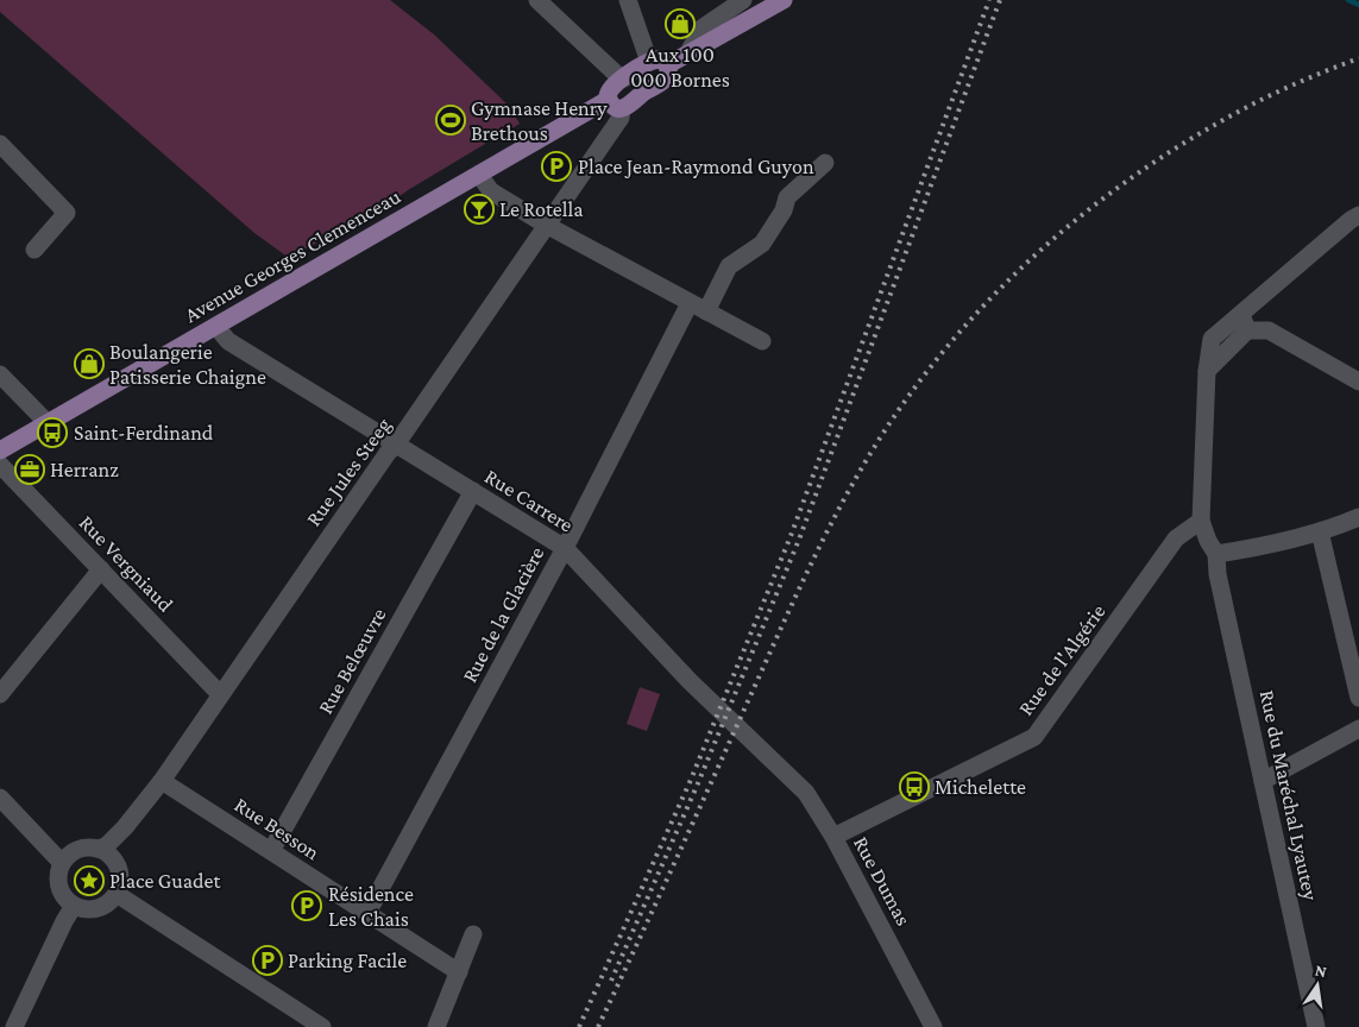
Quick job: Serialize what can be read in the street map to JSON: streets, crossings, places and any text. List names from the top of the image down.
{
  "streets": {
    "main road": ["Avenue Georges Clemenceau"],
    "street": [
      "Rue Jules Steeg",
      "Rue Carrere",
      "Rue Vergniaud",
      "Rue de la Glacière",
      "Rue de l'Algérie",
      "Rue Belœuvre",
      "Rue du Maréchal Lyautey",
      "Rue Besson",
      "Rue Dumas"
    ]
  },
  "crossings": [
    ["Avenue Georges Clemenceau", "Rue Jules Steeg"],
    ["Avenue Georges Clemenceau", "Rue Carrere"],
    ["Rue Jules Steeg", "Rue Carrere"],
    ["Rue Jules Steeg", "Rue Vergniaud"],
    ["Rue Jules Steeg", "Rue Besson"],
    ["Rue Carrere", "Rue de la Glacière"],
    ["Rue Carrere", "Rue Belœuvre"],
    ["Rue Carrere", "Rue Dumas"],
    ["Rue de la Glacière", "Rue Besson"],
    ["Rue de l'Algérie", "Rue Dumas"],
    ["Rue Belœuvre", "Rue Besson"]
  ],
  "places": {
    "shop": ["Aux 100 000 Bornes", "Boulangerie Patisserie Chaigne"],
    "sports": ["Gymnase Henry Brethous"],
    "parking": ["Place Jean-Raymond Guyon", "Résidence Les Chais", "Parking Facile"],
    "bar": ["Le Rotella"],
    "bus stop": ["Saint-Ferdinand", "Michelette"],
    "office": ["Herranz"],
    "place": ["Place Guadet"]
  },
  "north": "top"
}
